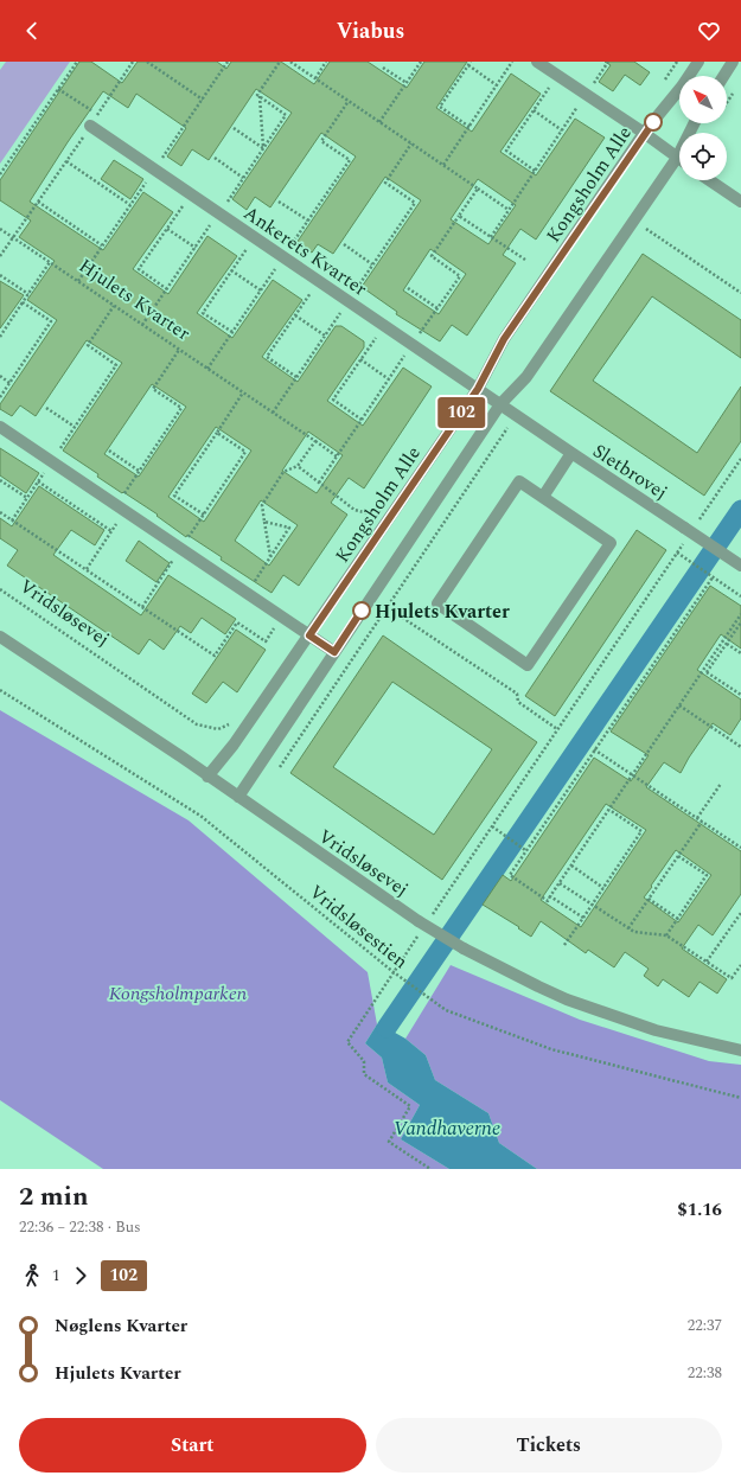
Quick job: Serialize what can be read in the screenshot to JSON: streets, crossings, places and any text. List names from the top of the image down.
{
  "streets": {
    "street": [
      "Kongsholm Alle",
      "Ankerets Kvarter",
      "Sletbrovej",
      "Vridsløsevej"
    ],
    "path": ["Hjulets Kvarter", "Vridsløsestien"]
  },
  "crossings": [
    ["Kongsholm Alle", "Ankerets Kvarter"],
    ["Kongsholm Alle", "Vridsløsevej"],
    ["Ankerets Kvarter", "Sletbrovej"]
  ],
  "water": ["Vandhaverne"],
  "parks": ["Kongsholmparken"],
  "places": ["Hjulets Kvarter"],
  "lines": ["bus line 102"],
  "north": "top left",
  "page": {
    "header": "Viabus",
    "on_map": "102",
    "heading": ["2 min", "22:36 – 22:38 · Bus", "$1.16"],
    "legs": ["1", "102"],
    "list": [
      {
        "name": "Nøglens Kvarter",
        "value": "22:37"
      },
      {
        "name": "Hjulets Kvarter",
        "value": "22:38"
      }
    ],
    "buttons": ["Start", "Tickets"]
  }
}
